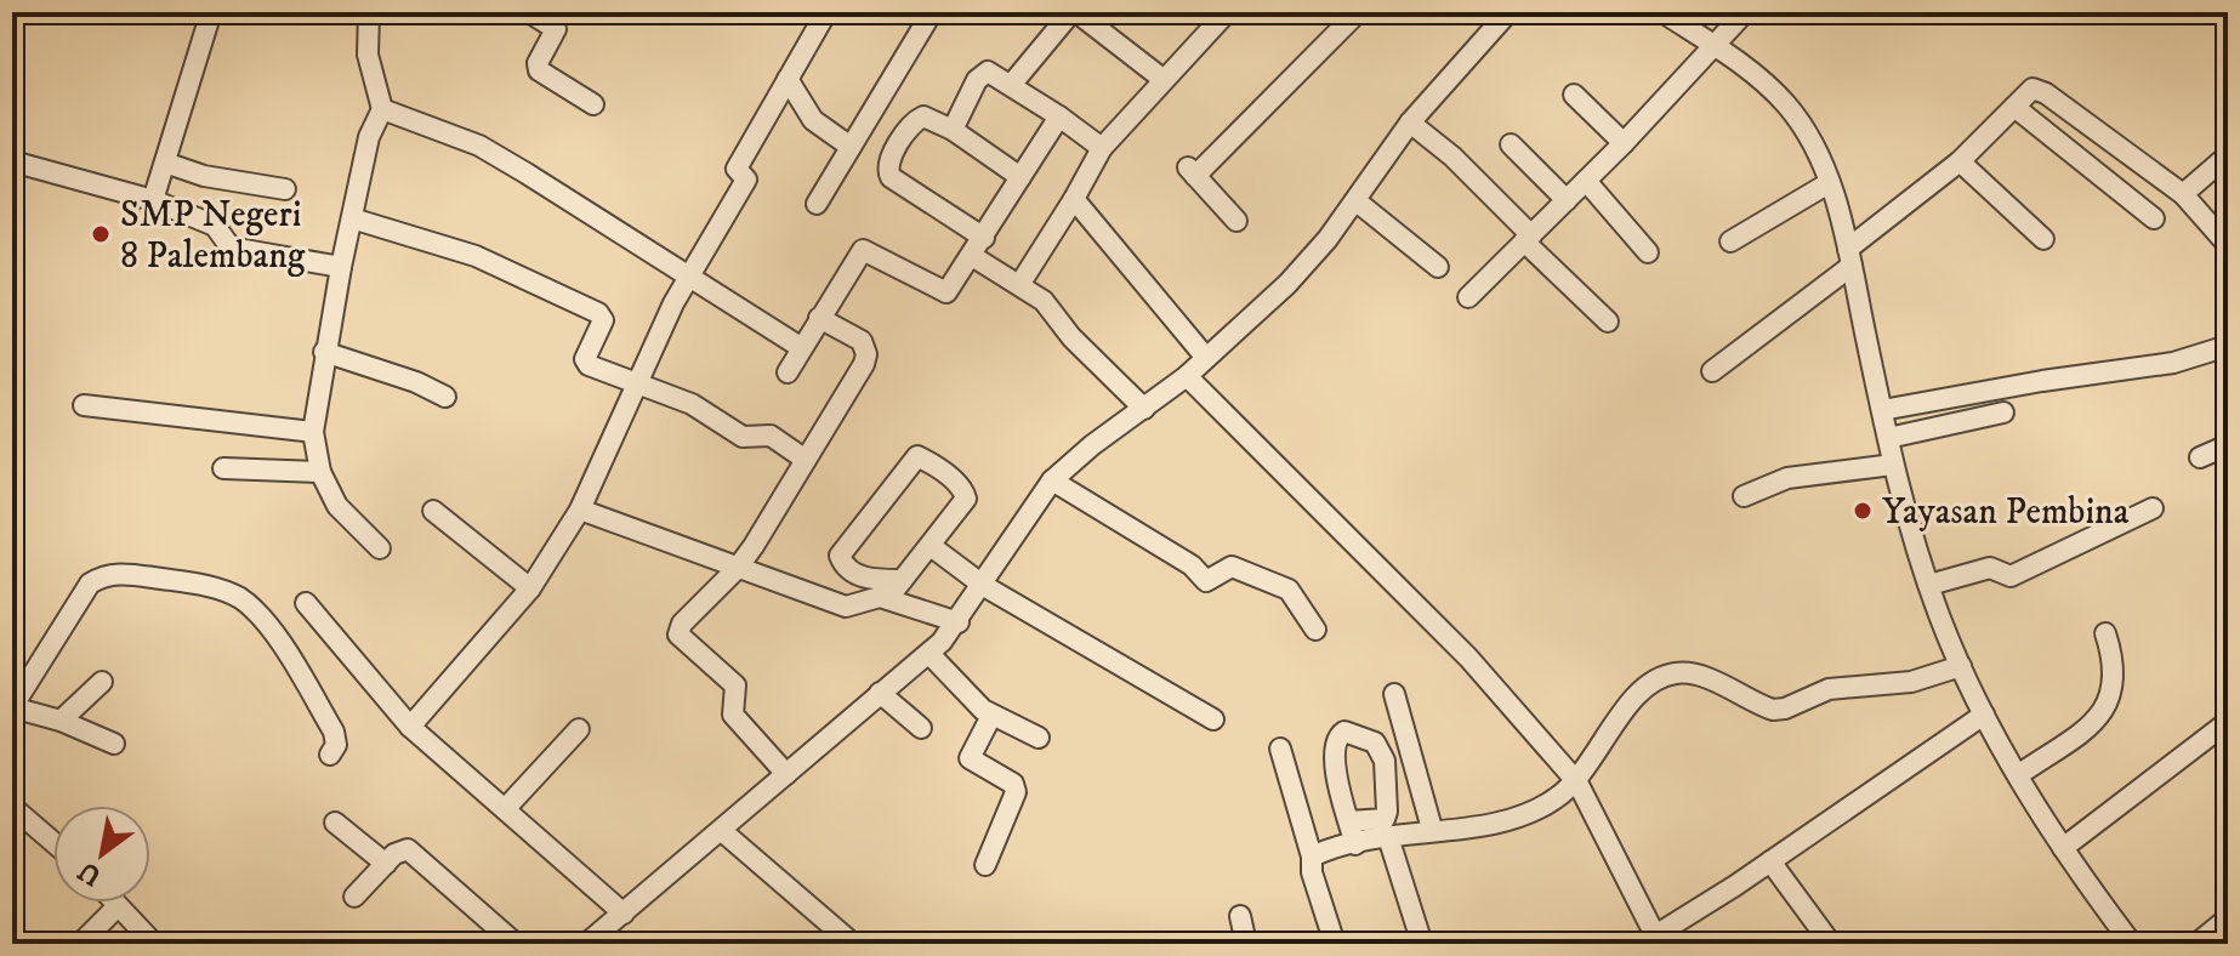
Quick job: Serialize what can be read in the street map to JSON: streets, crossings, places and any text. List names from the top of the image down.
{
  "places": ["SMP Negeri 8 Palembang", "Yayasan Pembina"],
  "north": "bottom left"
}
